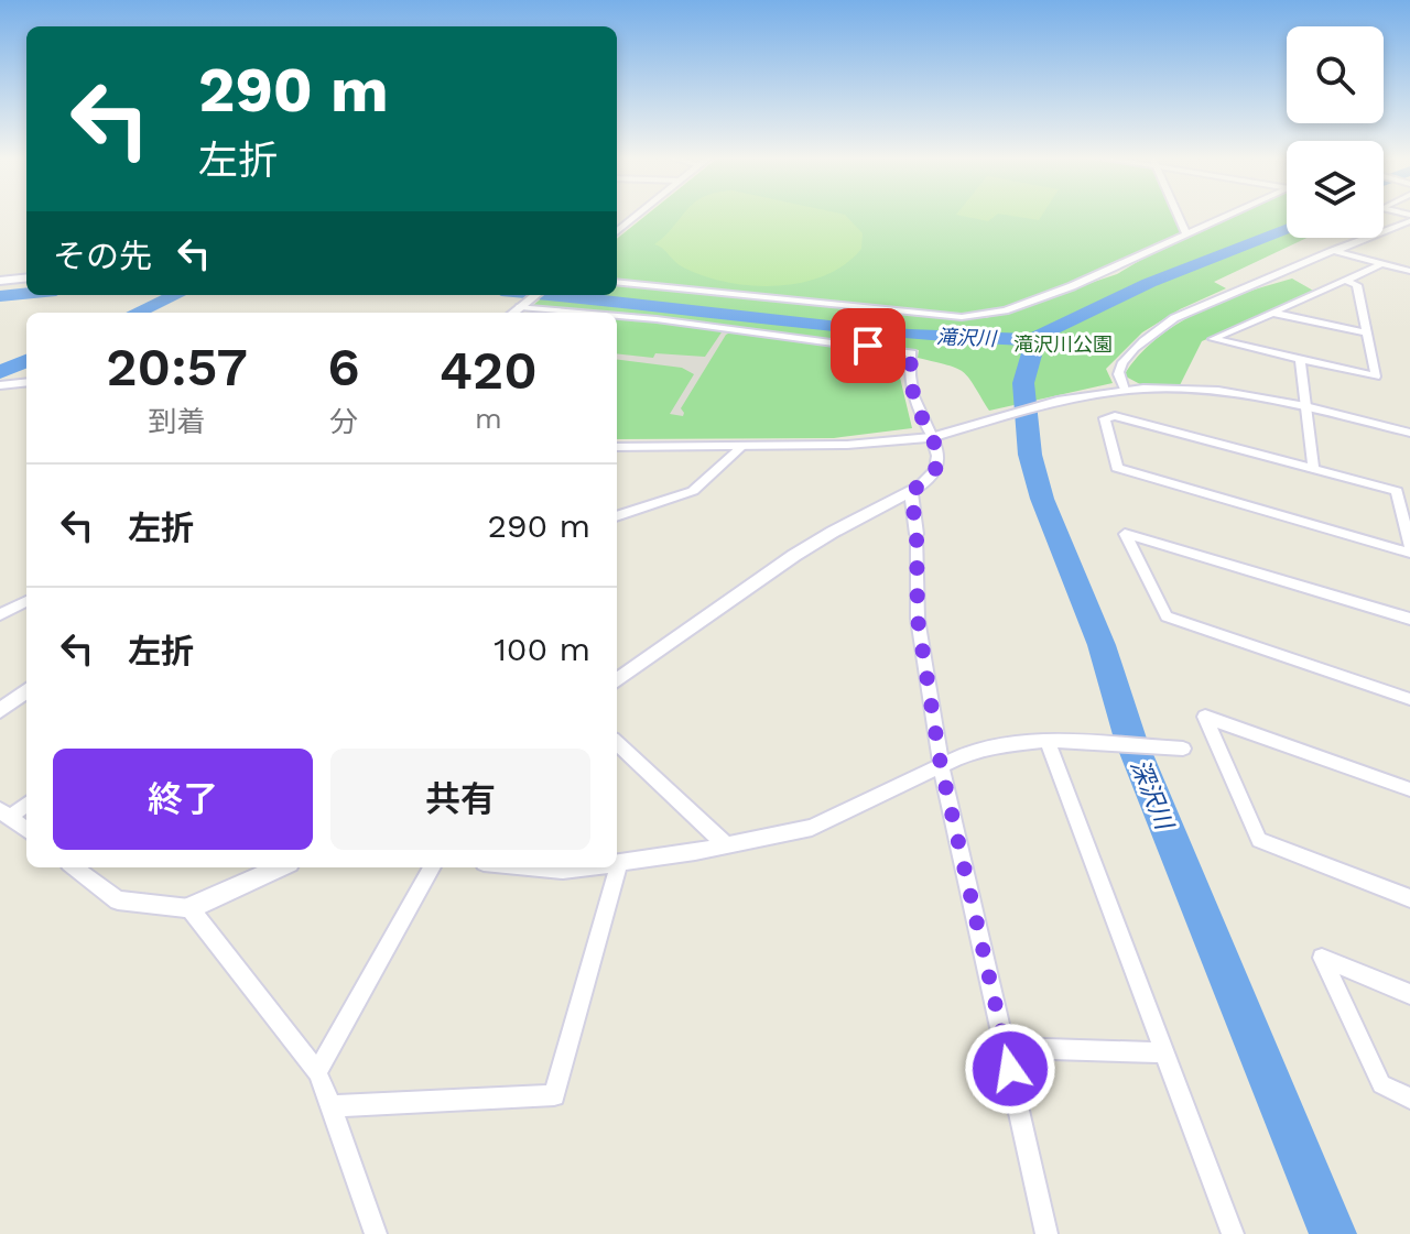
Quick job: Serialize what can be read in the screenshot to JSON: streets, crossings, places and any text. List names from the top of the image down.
{
  "water": ["滝沢川", "深沢川"],
  "parks": ["滝沢川公園"],
  "page": {
    "turn": ["290 m", "左折"],
    "then": "その先",
    "eta": [
      "20:57",
      "到着",
      "6",
      "分",
      "420",
      "m"
    ],
    "list": [
      {
        "name": "左折",
        "value": "290 m"
      },
      {
        "name": "左折",
        "value": "100 m"
      }
    ],
    "buttons": ["終了", "共有"]
  }
}
